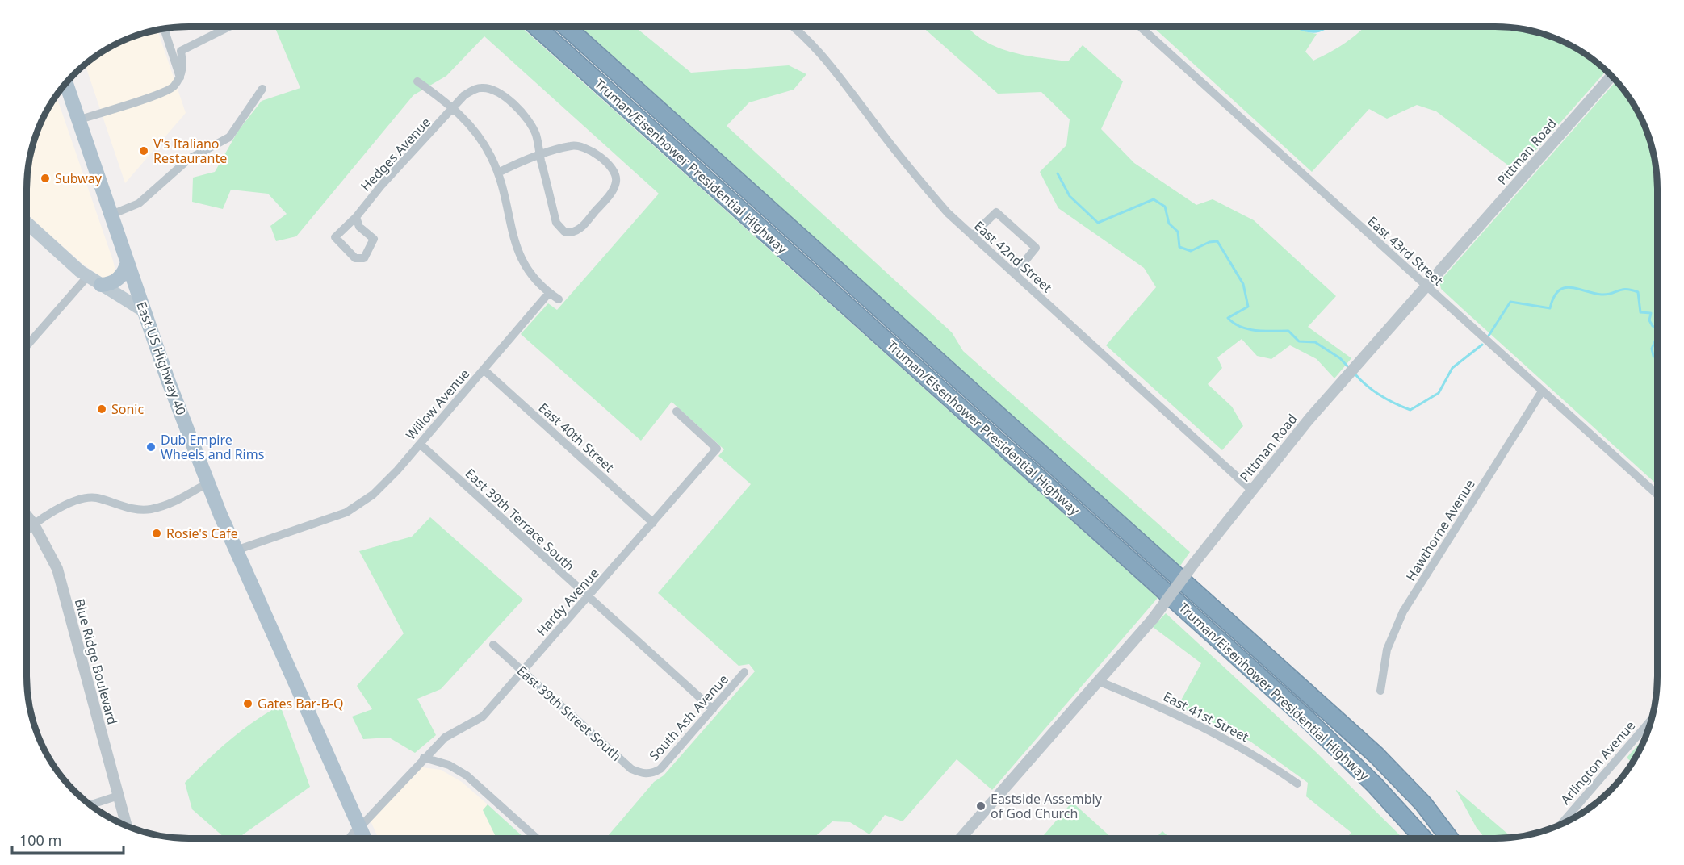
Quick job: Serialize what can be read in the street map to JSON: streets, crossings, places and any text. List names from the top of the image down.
{
  "streets": {
    "highway": ["Truman/Eisenhower Presidential Highway"],
    "main road": ["East US Highway 40"],
    "street": [
      "Pittman Road",
      "Hedges Avenue",
      "East 43rd Street",
      "East 42nd Street",
      "Willow Avenue",
      "East 40th Street",
      "East 39th Terrace South",
      "Hawthorne Avenue",
      "Hardy Avenue",
      "Blue Ridge Boulevard",
      "East 39th Street South",
      "East 41st Street",
      "South Ash Avenue",
      "Arlington Avenue"
    ]
  },
  "crossings": [
    ["Pittman Road", "East 43rd Street"],
    ["Pittman Road", "East 42nd Street"],
    ["Pittman Road", "East 41st Street"],
    ["East 43rd Street", "Hawthorne Avenue"],
    ["East US Highway 40", "Willow Avenue"],
    ["East US Highway 40", "Hardy Avenue"],
    ["Willow Avenue", "East 40th Street"],
    ["Willow Avenue", "East 39th Terrace South"],
    ["East 40th Street", "Hardy Avenue"],
    ["East 39th Terrace South", "Hardy Avenue"],
    ["East 39th Terrace South", "South Ash Avenue"],
    ["Hardy Avenue", "East 39th Street South"],
    ["East 39th Street South", "South Ash Avenue"]
  ],
  "places": [
    "V's Italiano Restaurante",
    "Subway",
    "Sonic",
    "Dub Empire Wheels and Rims",
    "Rosie's Cafe",
    "Gates Bar-B-Q",
    "Eastside Assembly of God Church"
  ],
  "scale_bar": "100 m"
}
